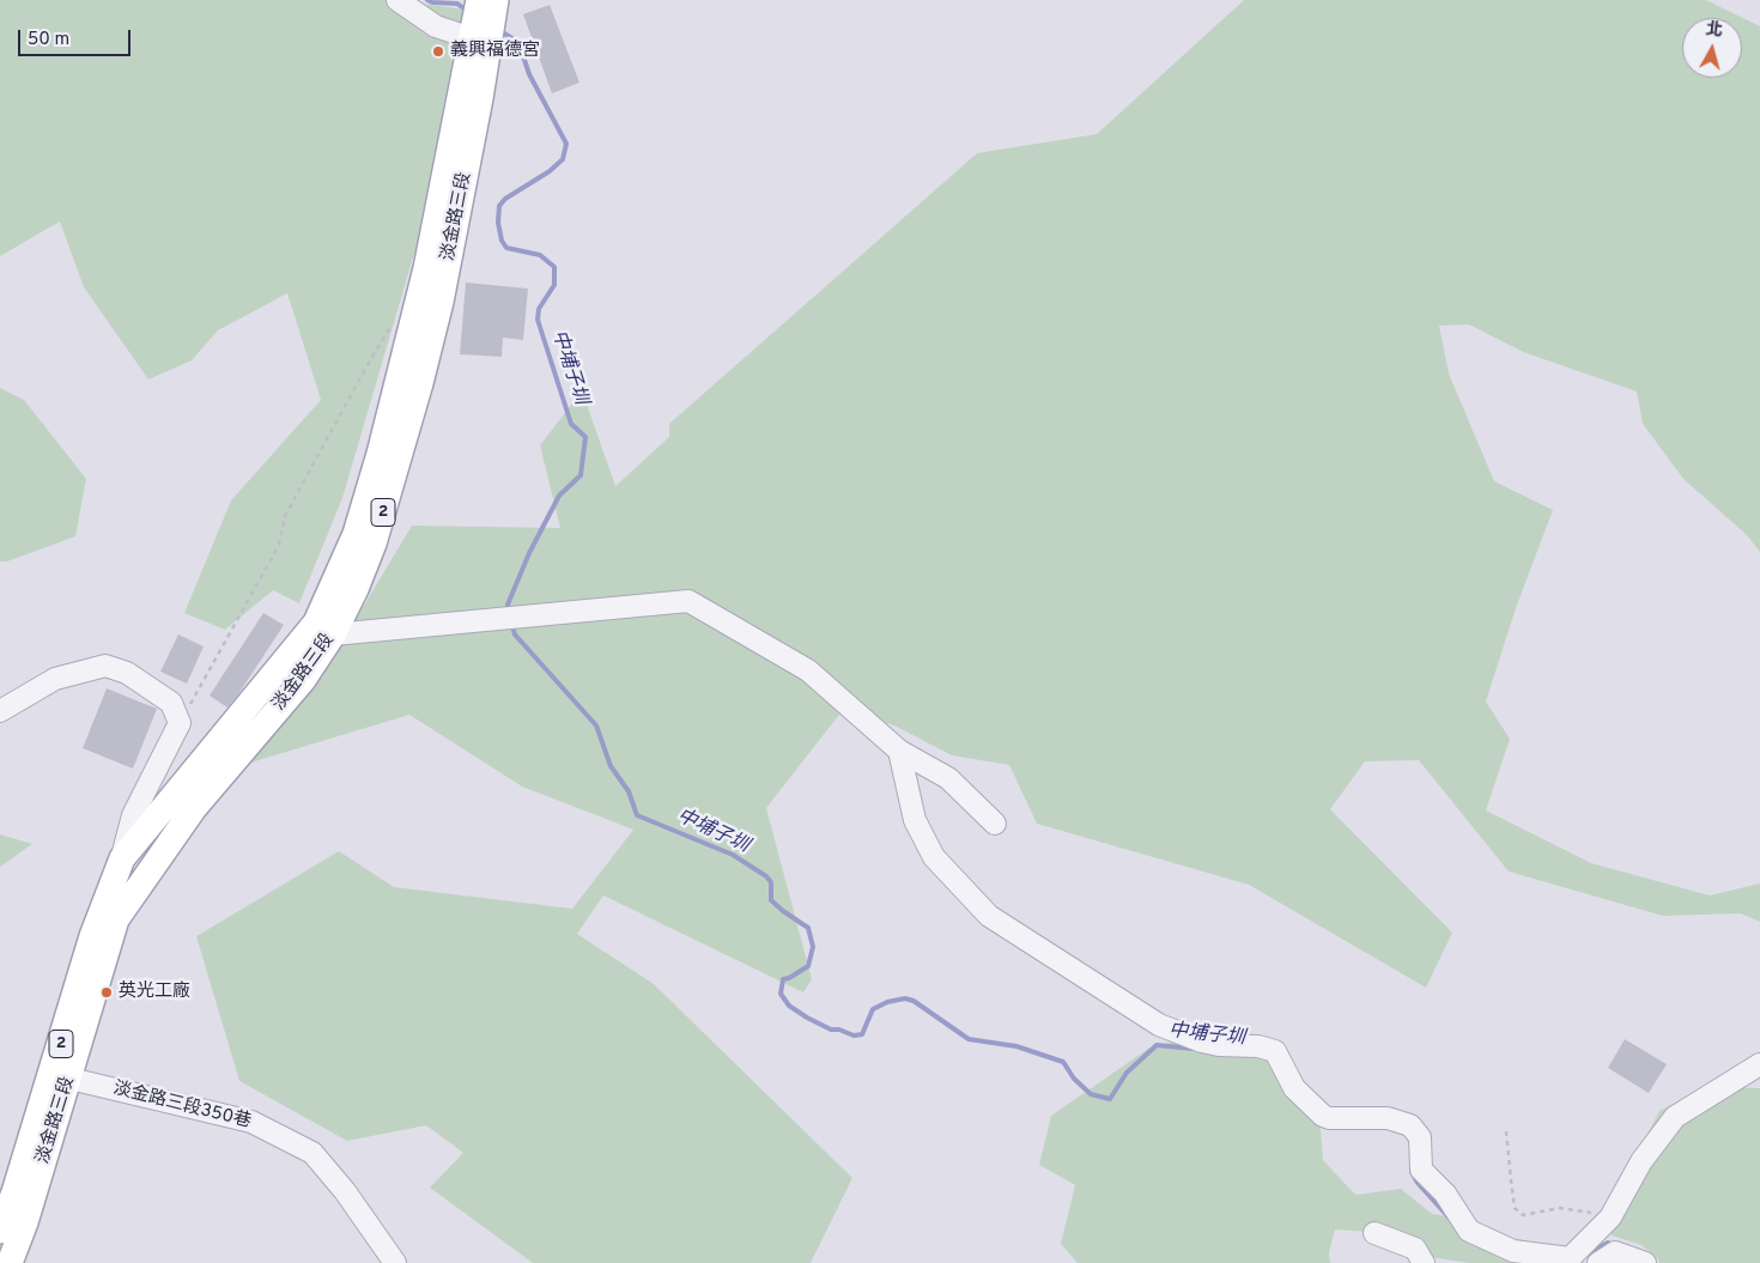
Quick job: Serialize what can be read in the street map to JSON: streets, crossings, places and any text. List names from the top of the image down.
{
  "streets": {
    "main road": ["淡金路三段", "2"],
    "street": ["淡金路三段350巷"]
  },
  "crossings": [
    ["淡金路三段", "淡金路三段350巷"]
  ],
  "water": ["中埔子圳"],
  "places": ["義興福德宮", "英光工廠"],
  "scale_bar": "50 m",
  "north": "top"
}
